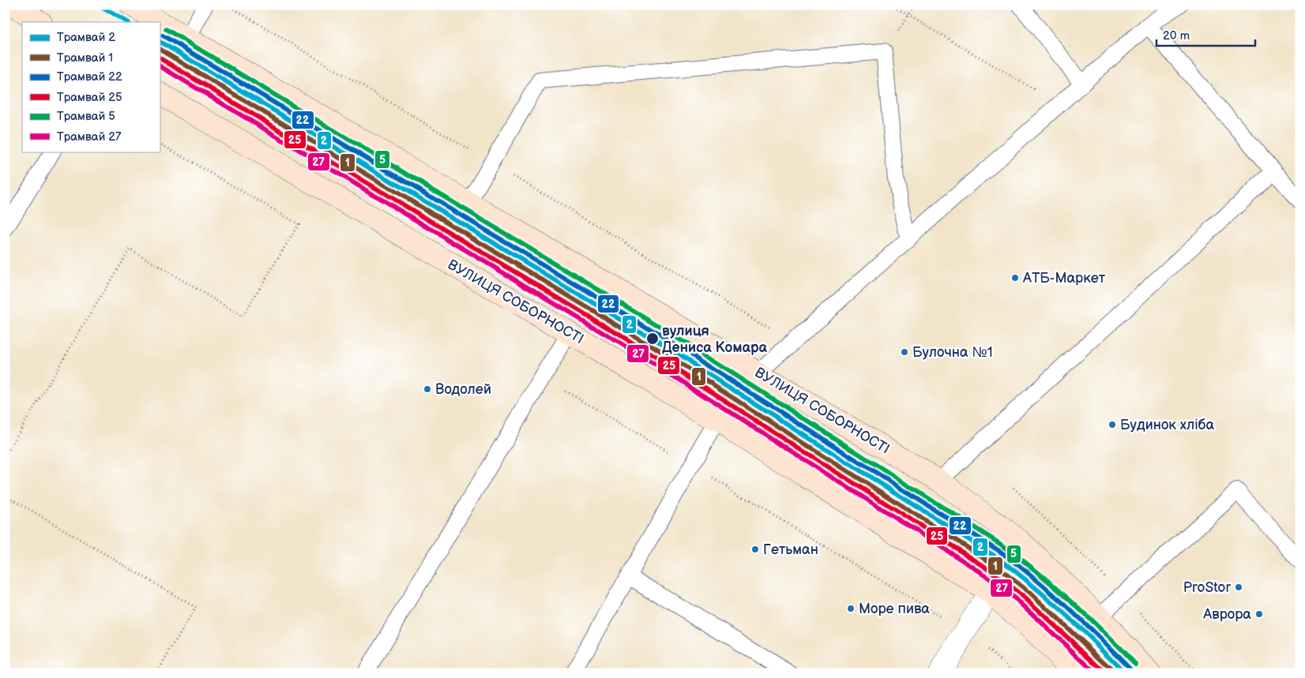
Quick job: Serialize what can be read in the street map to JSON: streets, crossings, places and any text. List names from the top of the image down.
{
  "streets": {
    "main road": ["ВУЛИЦЯ СОБОРНОСТІ"]
  },
  "places": [
    "АТБ-Маркет",
    "вулиця Дениса Комара",
    "Булочна №1",
    "Водолей",
    "Будинок хліба",
    "Гетьман",
    "ProStor",
    "Море пива",
    "Аврора"
  ],
  "lines": [
    "tram line 2",
    "tram line 5",
    "tram line 22",
    "tram line 1",
    "tram line 25",
    "tram line 27"
  ],
  "legend": [
    "Трамвай 2",
    "Трамвай 1",
    "Трамвай 22",
    "Трамвай 25",
    "Трамвай 5",
    "Трамвай 27"
  ],
  "scale_bar": "20 m"
}
